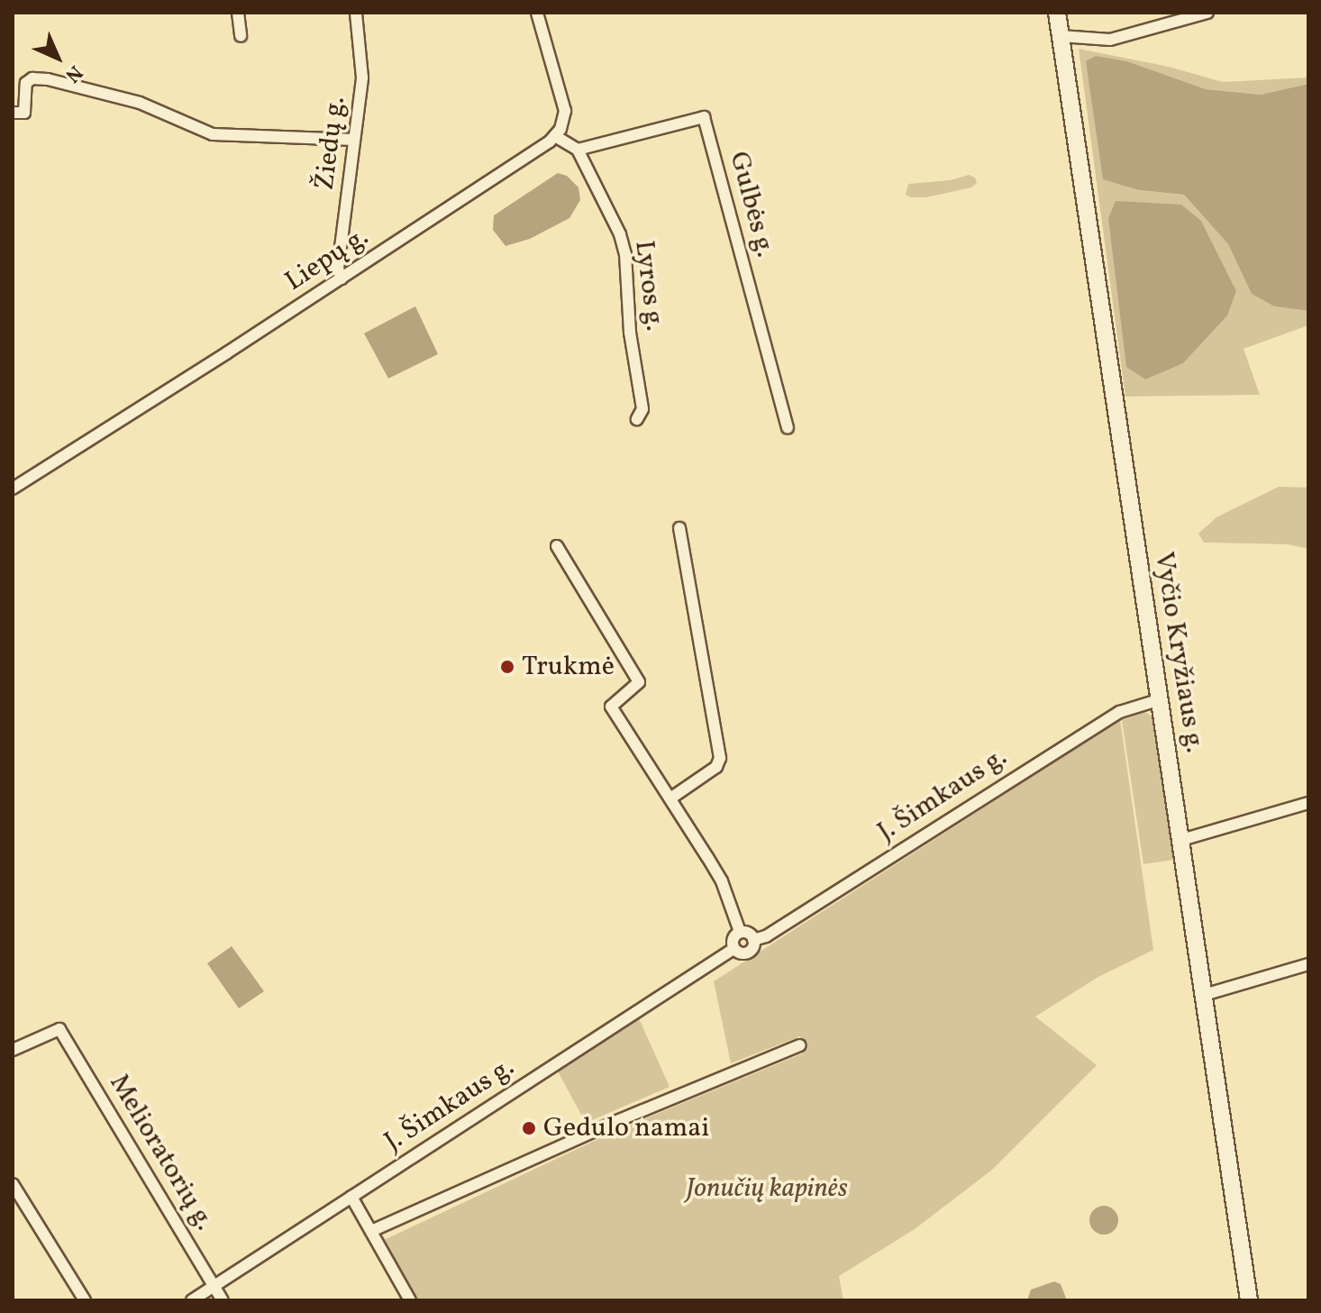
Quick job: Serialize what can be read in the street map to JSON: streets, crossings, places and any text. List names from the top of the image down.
{
  "streets": {
    "street": [
      "Žiedų g.",
      "Gulbės g.",
      "Liepų g.",
      "Lyros g.",
      "Vyčio Kryžiaus g.",
      "J. Šimkaus g.",
      "Melioratorių g."
    ]
  },
  "crossings": [
    ["Žiedų g.", "Liepų g."],
    ["Gulbės g.", "Lyros g."],
    ["Vyčio Kryžiaus g.", "J. Šimkaus g."],
    ["J. Šimkaus g.", "Melioratorių g."]
  ],
  "parks": ["Jonučių kapinės"],
  "places": ["Trukmė", "Gedulo namai"],
  "north": "bottom right"
}
